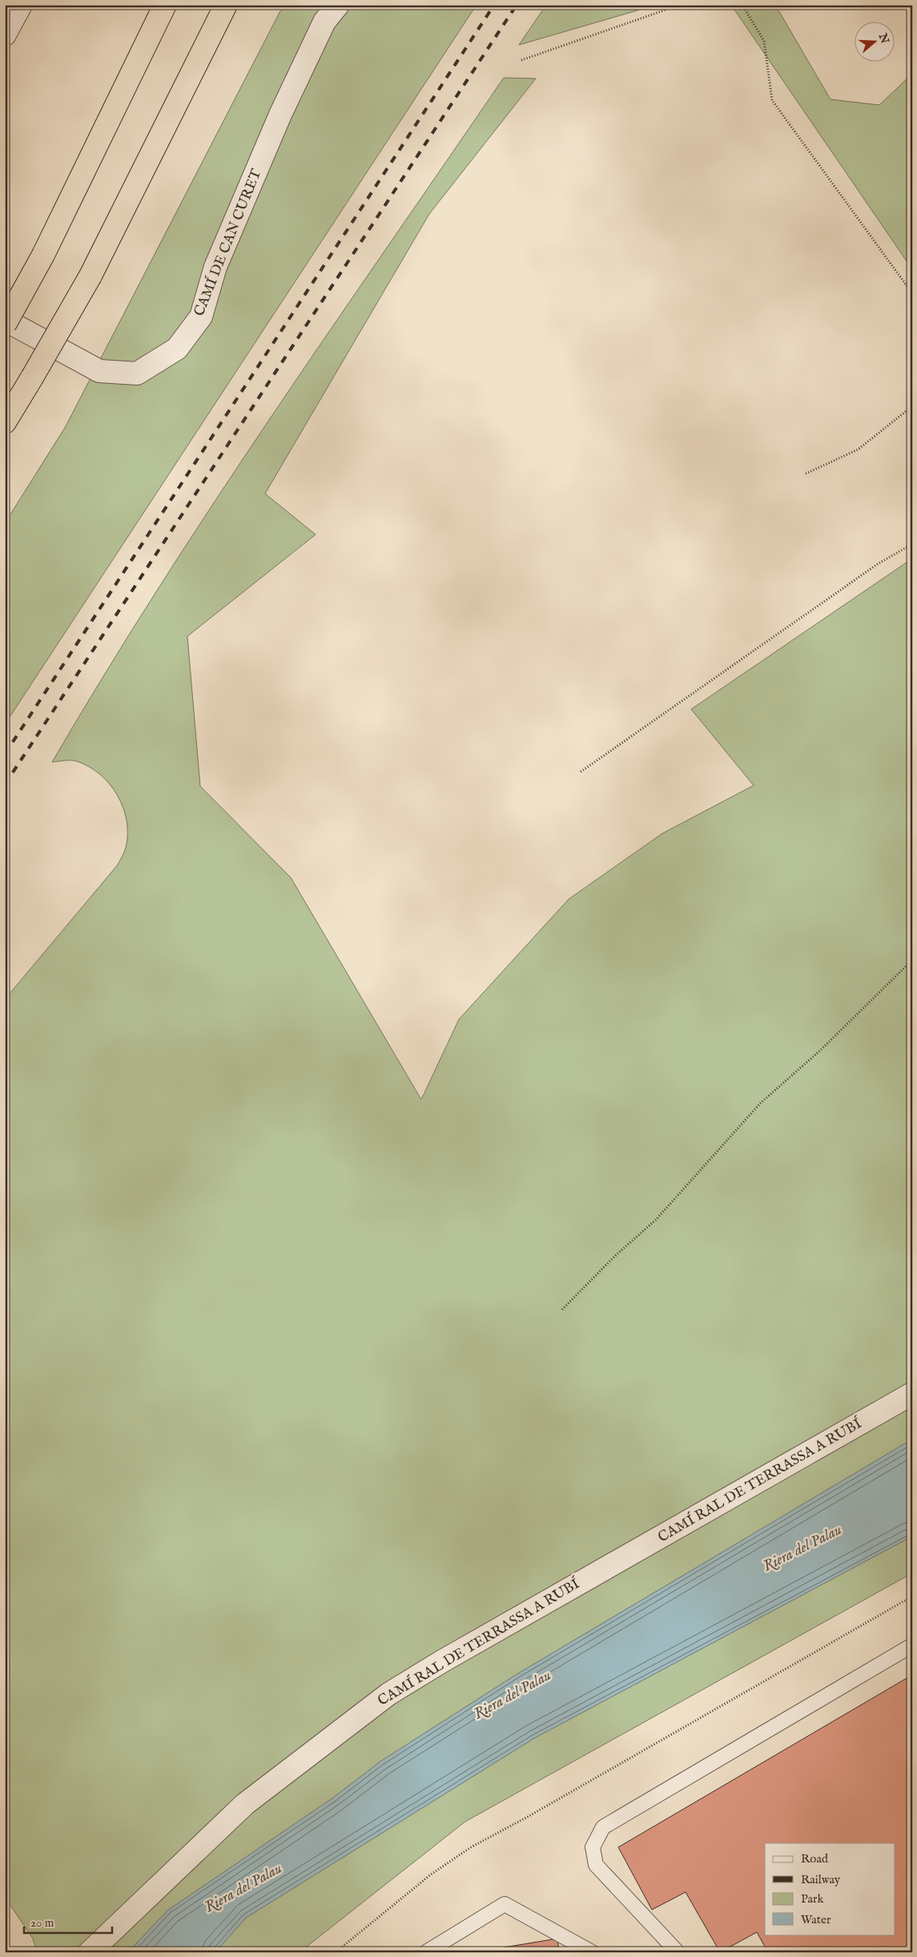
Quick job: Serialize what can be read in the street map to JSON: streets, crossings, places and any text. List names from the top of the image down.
{
  "streets": {
    "street": ["CAMÍ DE CAN CURET", "CAMÍ RAL DE TERRASSA A RUBÍ"]
  },
  "water": ["Riera del Palau"],
  "legend": [
    "Road",
    "Railway",
    "Park",
    "Water"
  ],
  "scale_bar": "20 m",
  "north": "right"
}
